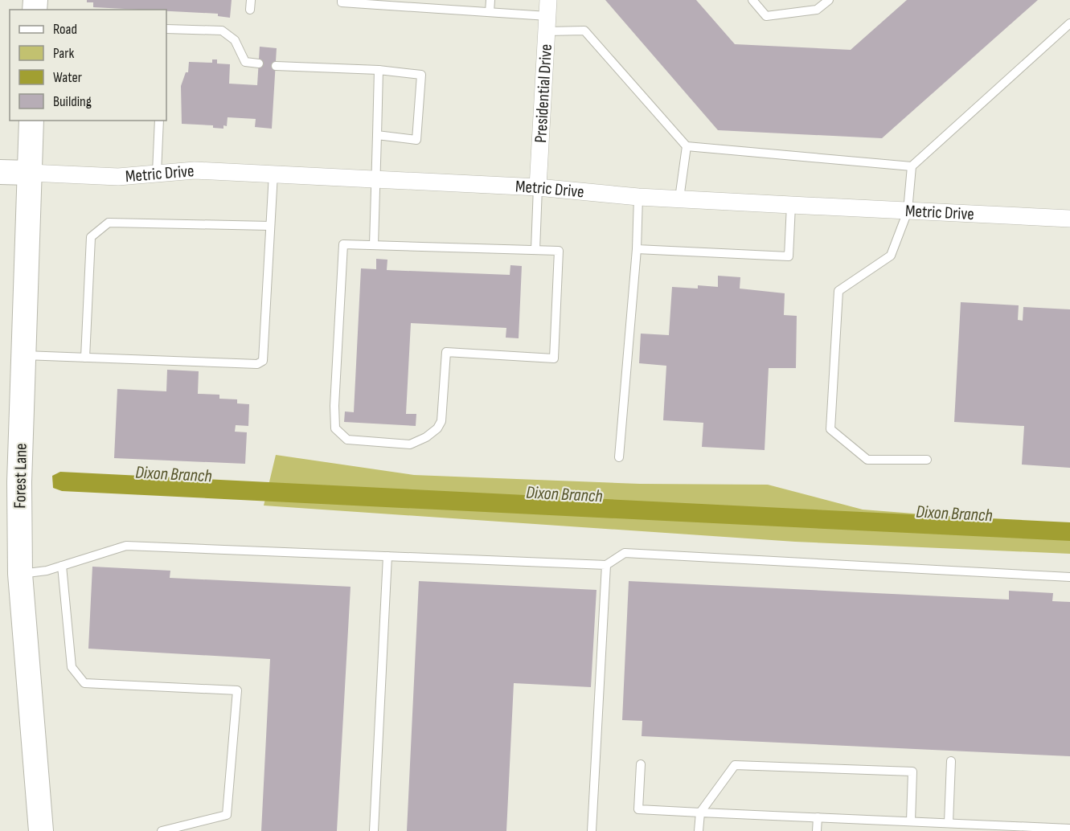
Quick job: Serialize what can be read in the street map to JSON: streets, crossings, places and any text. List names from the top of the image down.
{
  "streets": {
    "main road": ["Forest Lane"],
    "street": ["Presidential Drive", "Metric Drive"]
  },
  "crossings": [
    ["Presidential Drive", "Metric Drive"],
    ["Metric Drive", "Forest Lane"]
  ],
  "water": ["Dixon Branch"],
  "legend": [
    "Road",
    "Park",
    "Water",
    "Building"
  ]
}
